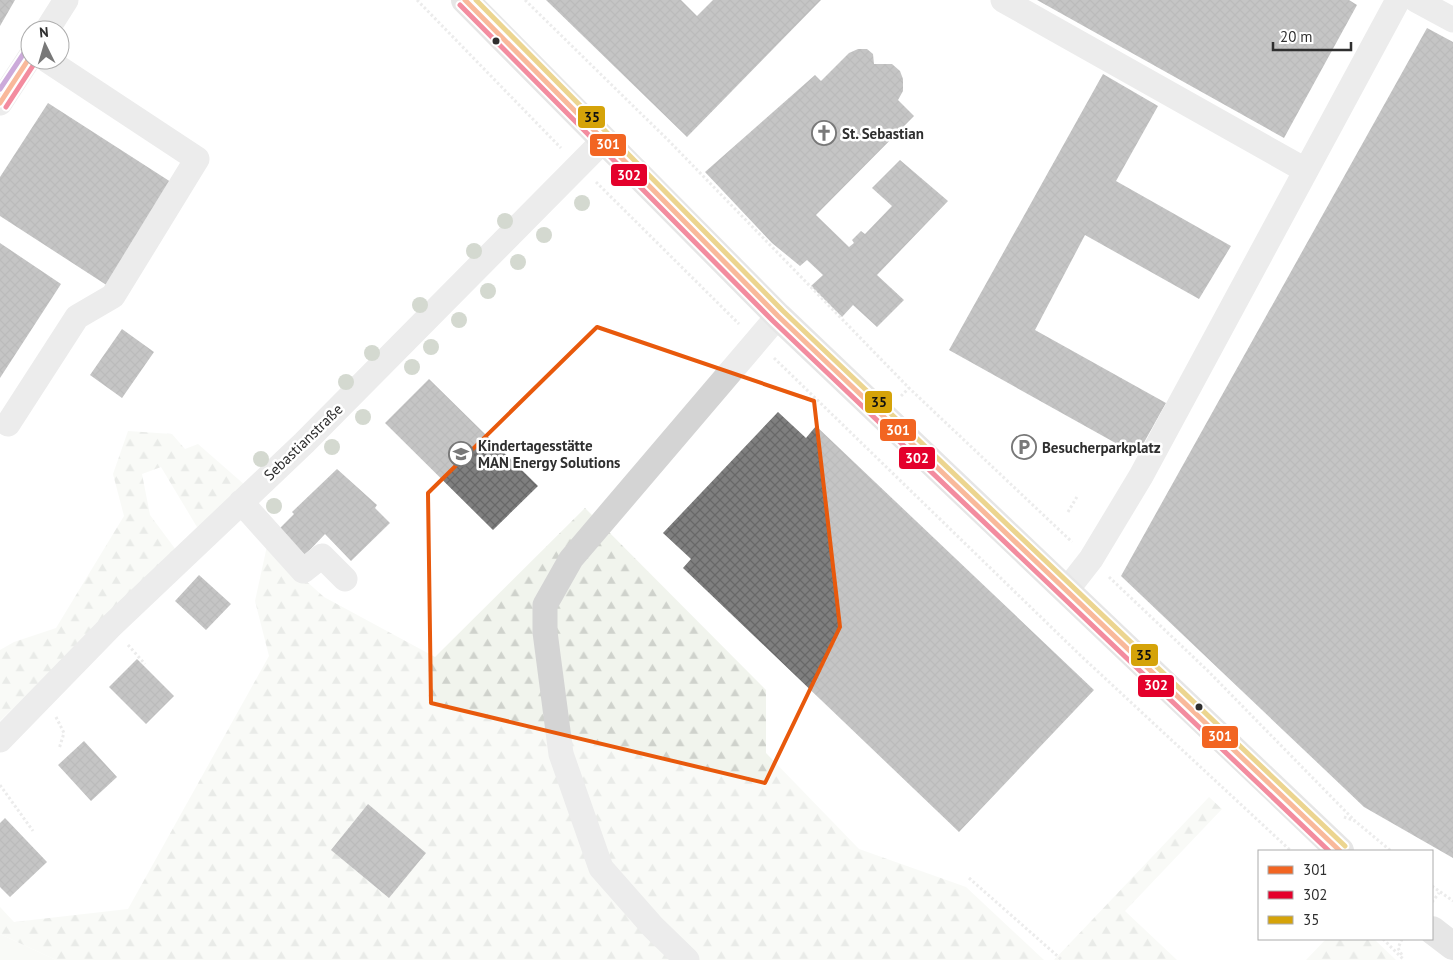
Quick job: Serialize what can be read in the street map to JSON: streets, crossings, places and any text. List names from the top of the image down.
{
  "streets": {
    "street": ["Sebastianstraße"]
  },
  "places": {
    "church": ["St. Sebastian"],
    "parking": ["Besucherparkplatz"],
    "school or university": ["Kindertagesstätte MAN Energy Solutions"]
  },
  "lines": ["transit line 301", "transit line 35", "transit line 302"],
  "legend": ["301", "302", "35"],
  "scale_bar": "20 m",
  "north": "top"
}
